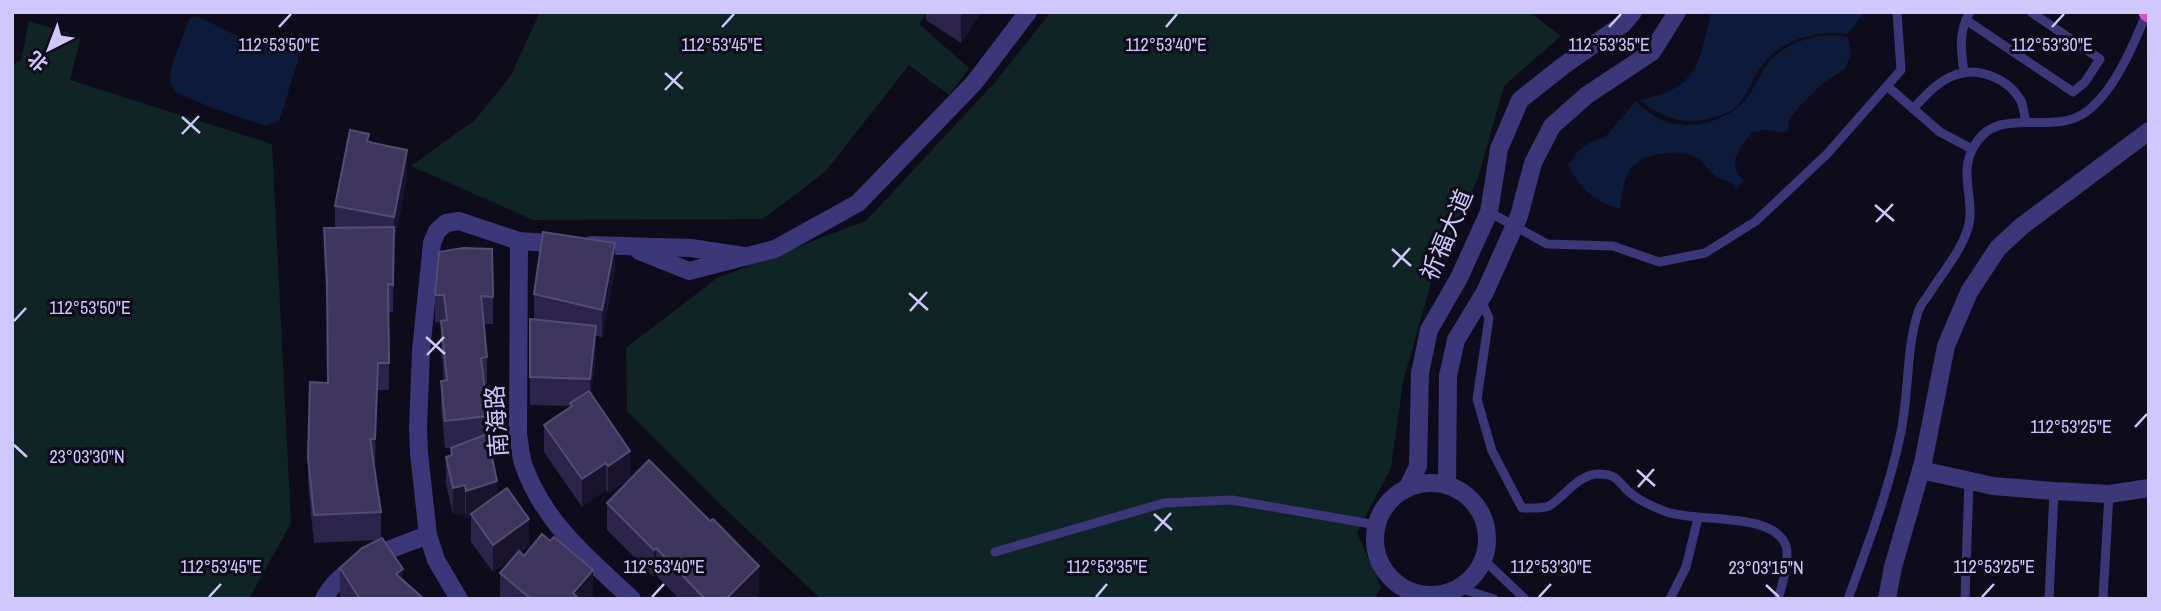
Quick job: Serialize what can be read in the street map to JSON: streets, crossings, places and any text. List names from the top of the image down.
{
  "streets": {
    "street": ["祈福大道", "南海路"]
  },
  "north": "bottom left",
  "coordinates": [
    "112°53'45\"E",
    "112°53'40\"E",
    "112°53'35\"E",
    "112°53'50\"E",
    "112°53'30\"E",
    "112°53'25\"E",
    "23°03'30\"N",
    "23°03'15\"N"
  ]
}
